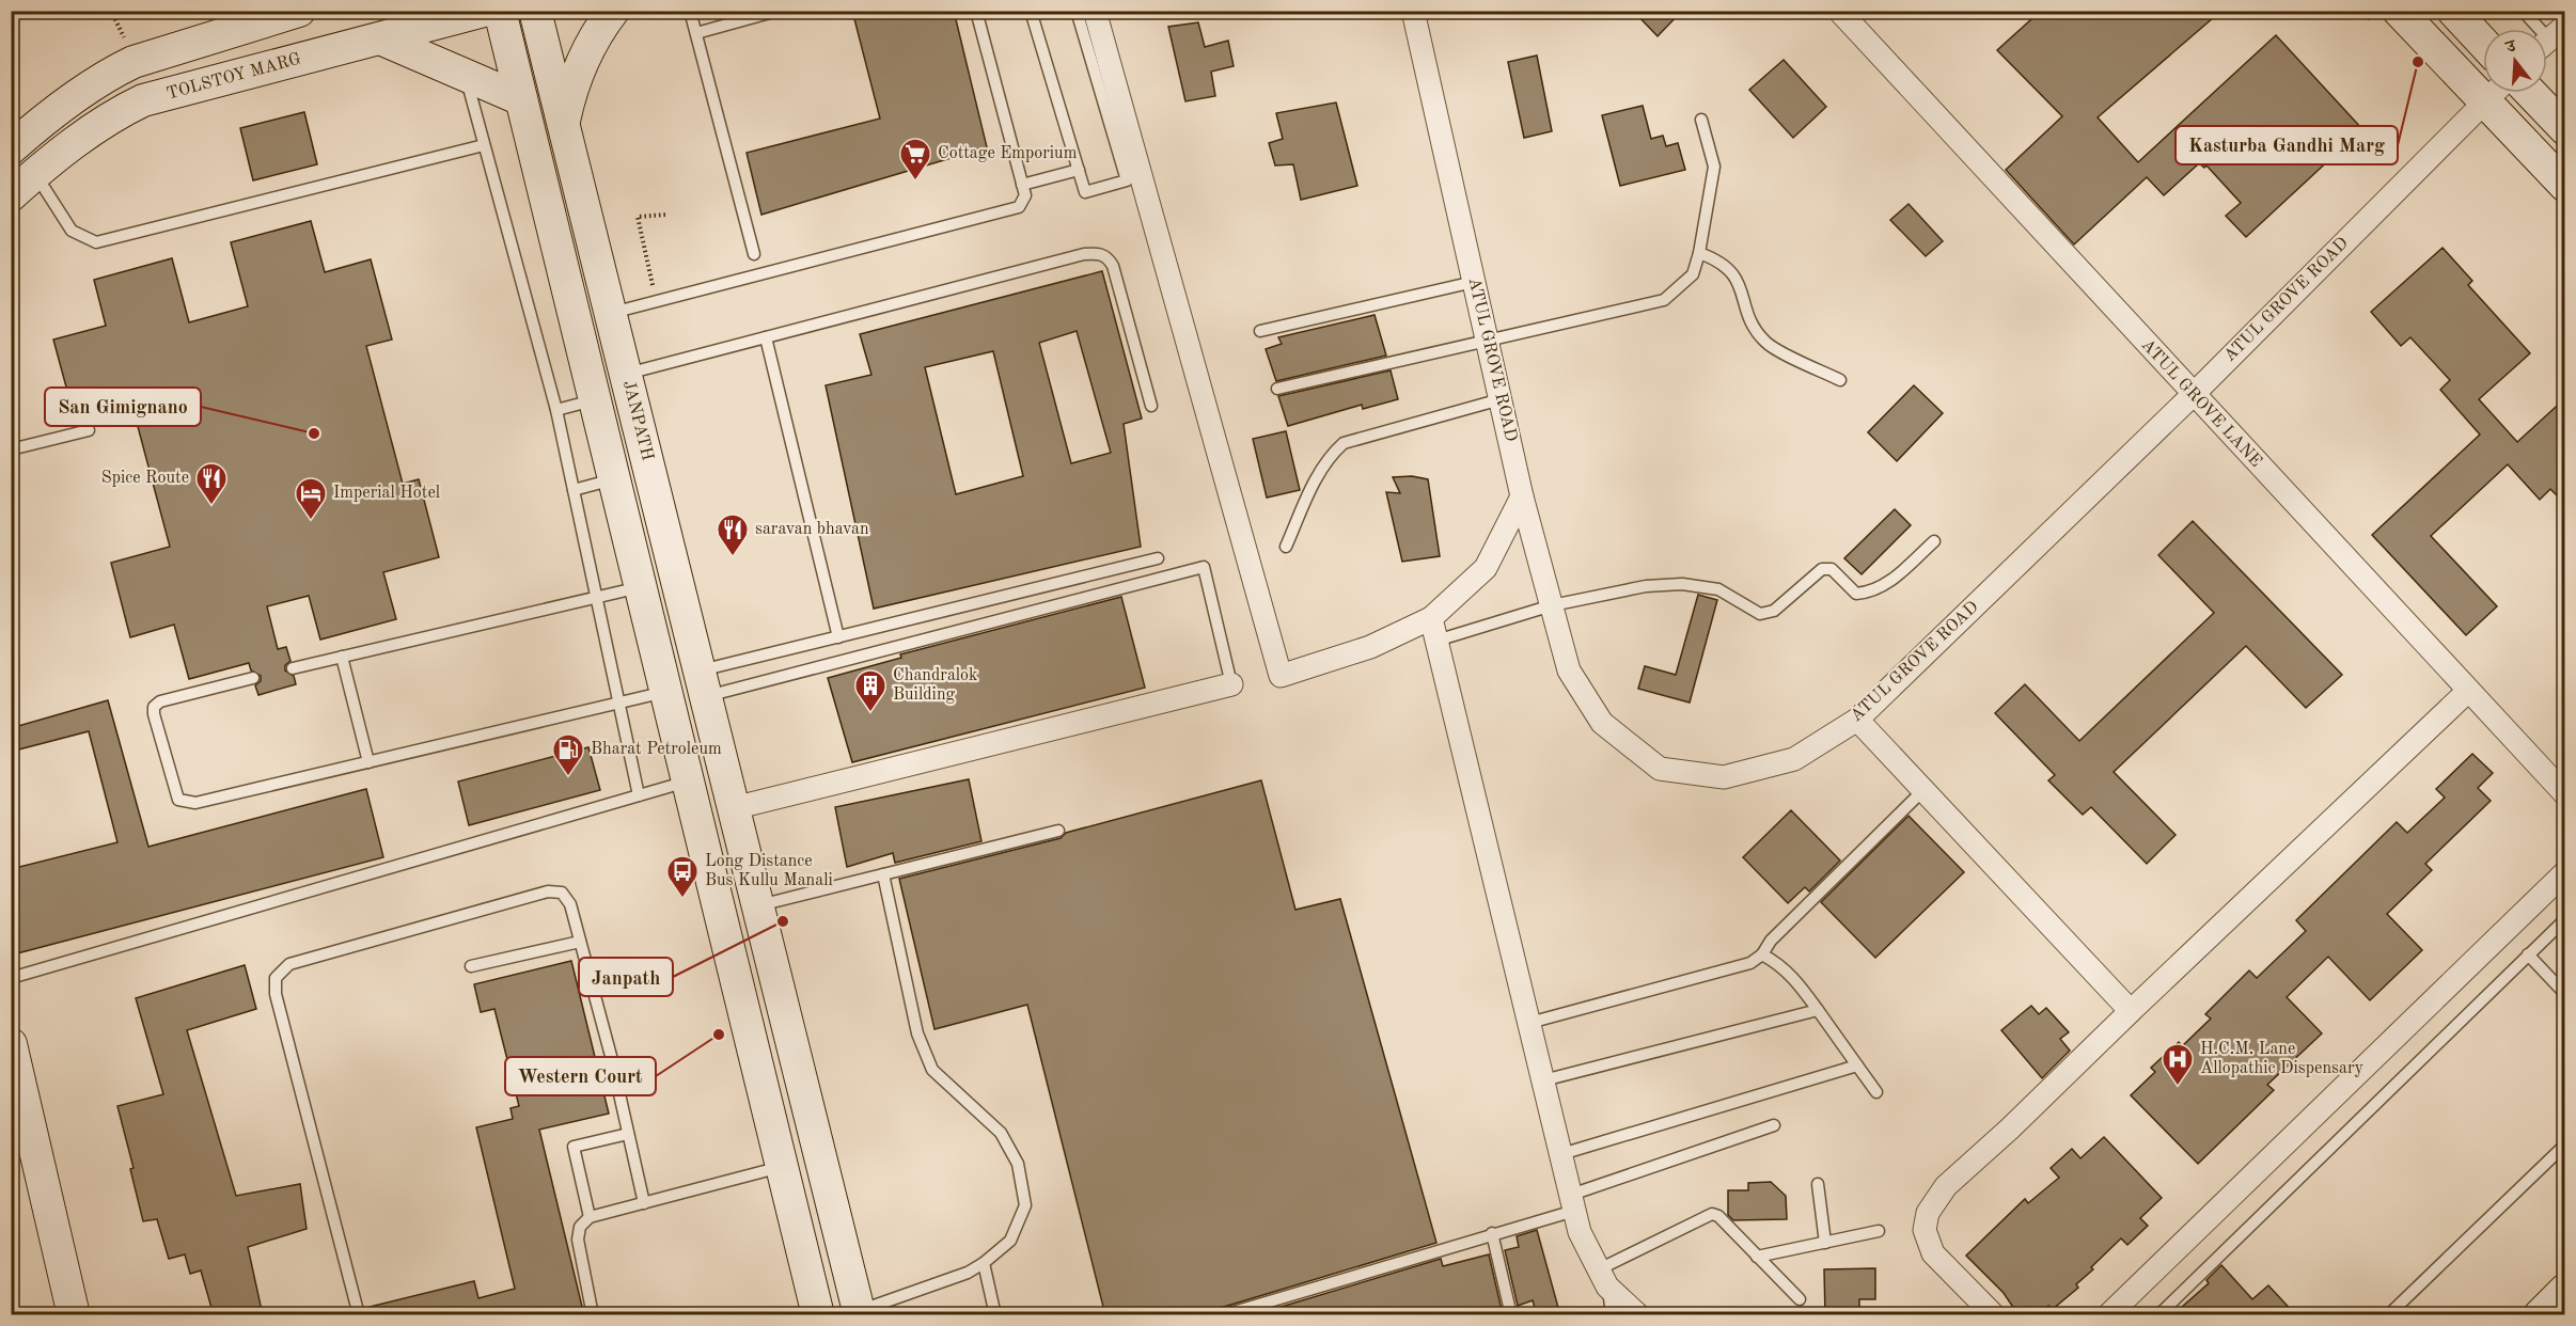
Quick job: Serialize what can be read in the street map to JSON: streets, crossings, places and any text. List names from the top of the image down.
{
  "streets": {
    "main road": ["TOLSTOY MARG", "JANPATH"],
    "street": ["ATUL GROVE ROAD", "ATUL GROVE LANE"]
  },
  "crossings": [
    ["ATUL GROVE ROAD", "ATUL GROVE LANE"]
  ],
  "places": {
    "other": [
      "Kasturba Gandhi Marg",
      "San Gimignano",
      "Janpath",
      "Western Court"
    ],
    "supermarket": ["Cottage Emporium"],
    "restaurant": ["Spice Route", "saravan bhavan"],
    "hotel": ["Imperial Hotel"],
    "building": ["Chandralok Building"],
    "fuel station": ["Bharat Petroleum"],
    "bus stop": ["Long Distance Bus Kullu Manali"],
    "hospital": ["H.C.M. Lane Allopathic Dispensary"]
  },
  "north": "top"
}
